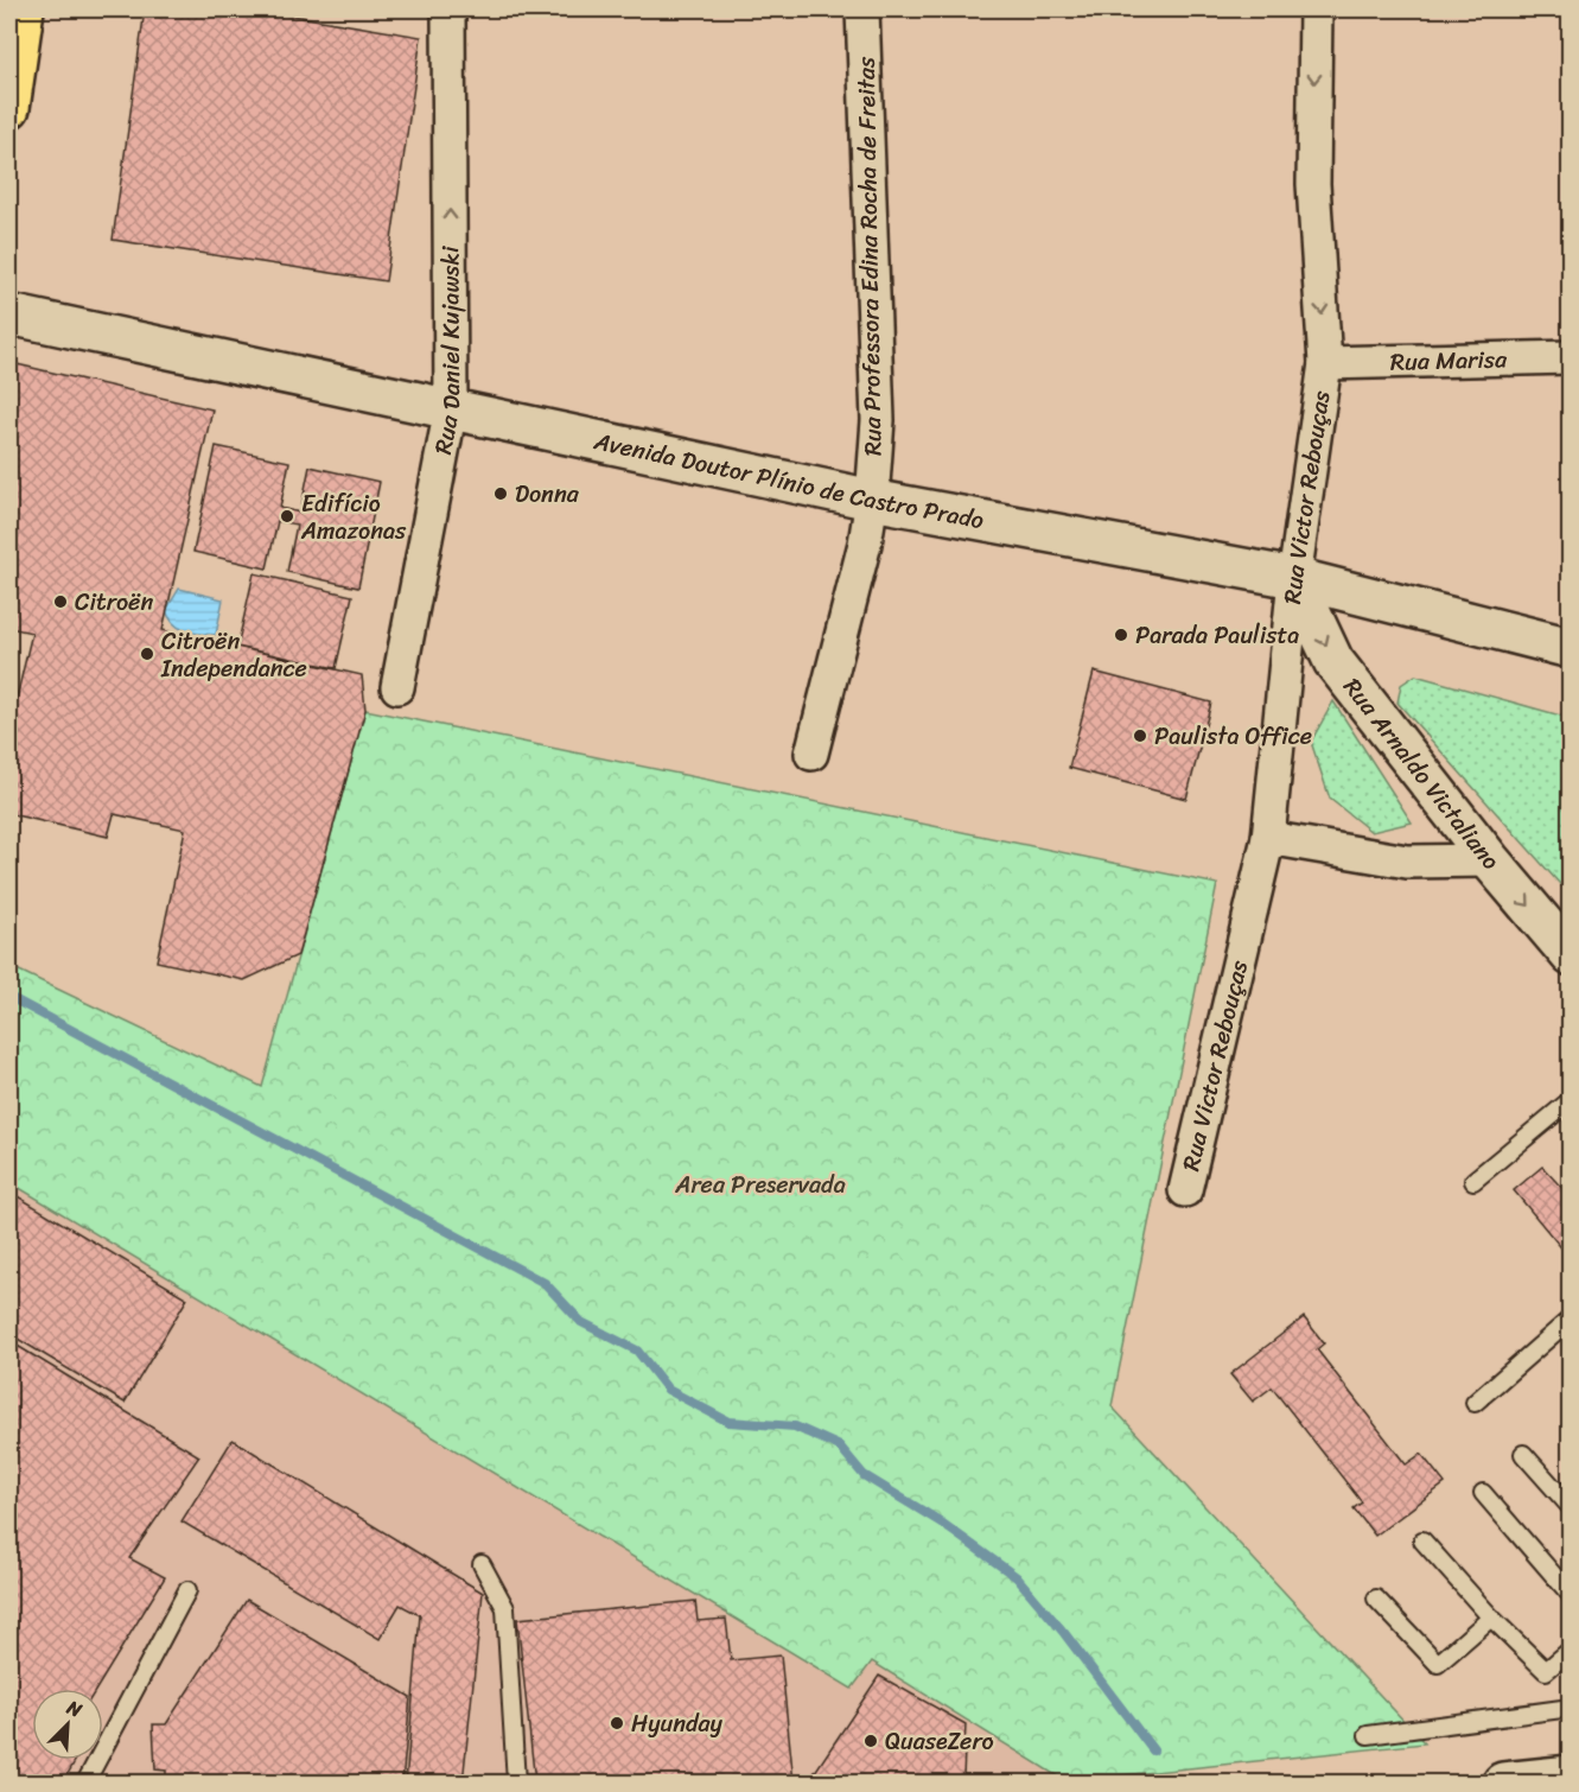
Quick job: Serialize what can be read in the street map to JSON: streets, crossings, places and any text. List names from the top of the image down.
{
  "streets": {
    "street": [
      "Rua Professora Edina Rocha de Freitas",
      "Rua Daniel Kujawski",
      "Rua Marisa",
      "Avenida Doutor Plínio de Castro Prado",
      "Rua Victor Rebouças",
      "Rua Arnaldo Victaliano"
    ]
  },
  "crossings": [
    ["Rua Professora Edina Rocha de Freitas", "Avenida Doutor Plínio de Castro Prado"],
    ["Rua Daniel Kujawski", "Avenida Doutor Plínio de Castro Prado"],
    ["Rua Marisa", "Rua Victor Rebouças"],
    ["Avenida Doutor Plínio de Castro Prado", "Rua Victor Rebouças"],
    ["Avenida Doutor Plínio de Castro Prado", "Rua Arnaldo Victaliano"],
    ["Rua Victor Rebouças", "Rua Arnaldo Victaliano"]
  ],
  "one_way": ["Rua Daniel Kujawski", "Rua Arnaldo Victaliano"],
  "parks": ["Area Preservada"],
  "places": [
    "Donna",
    "Edifício Amazonas",
    "Citroën",
    "Parada Paulista",
    "Citroën Independance",
    "Paulista Office",
    "Hyunday",
    "QuaseZero"
  ],
  "north": "top right"
}
